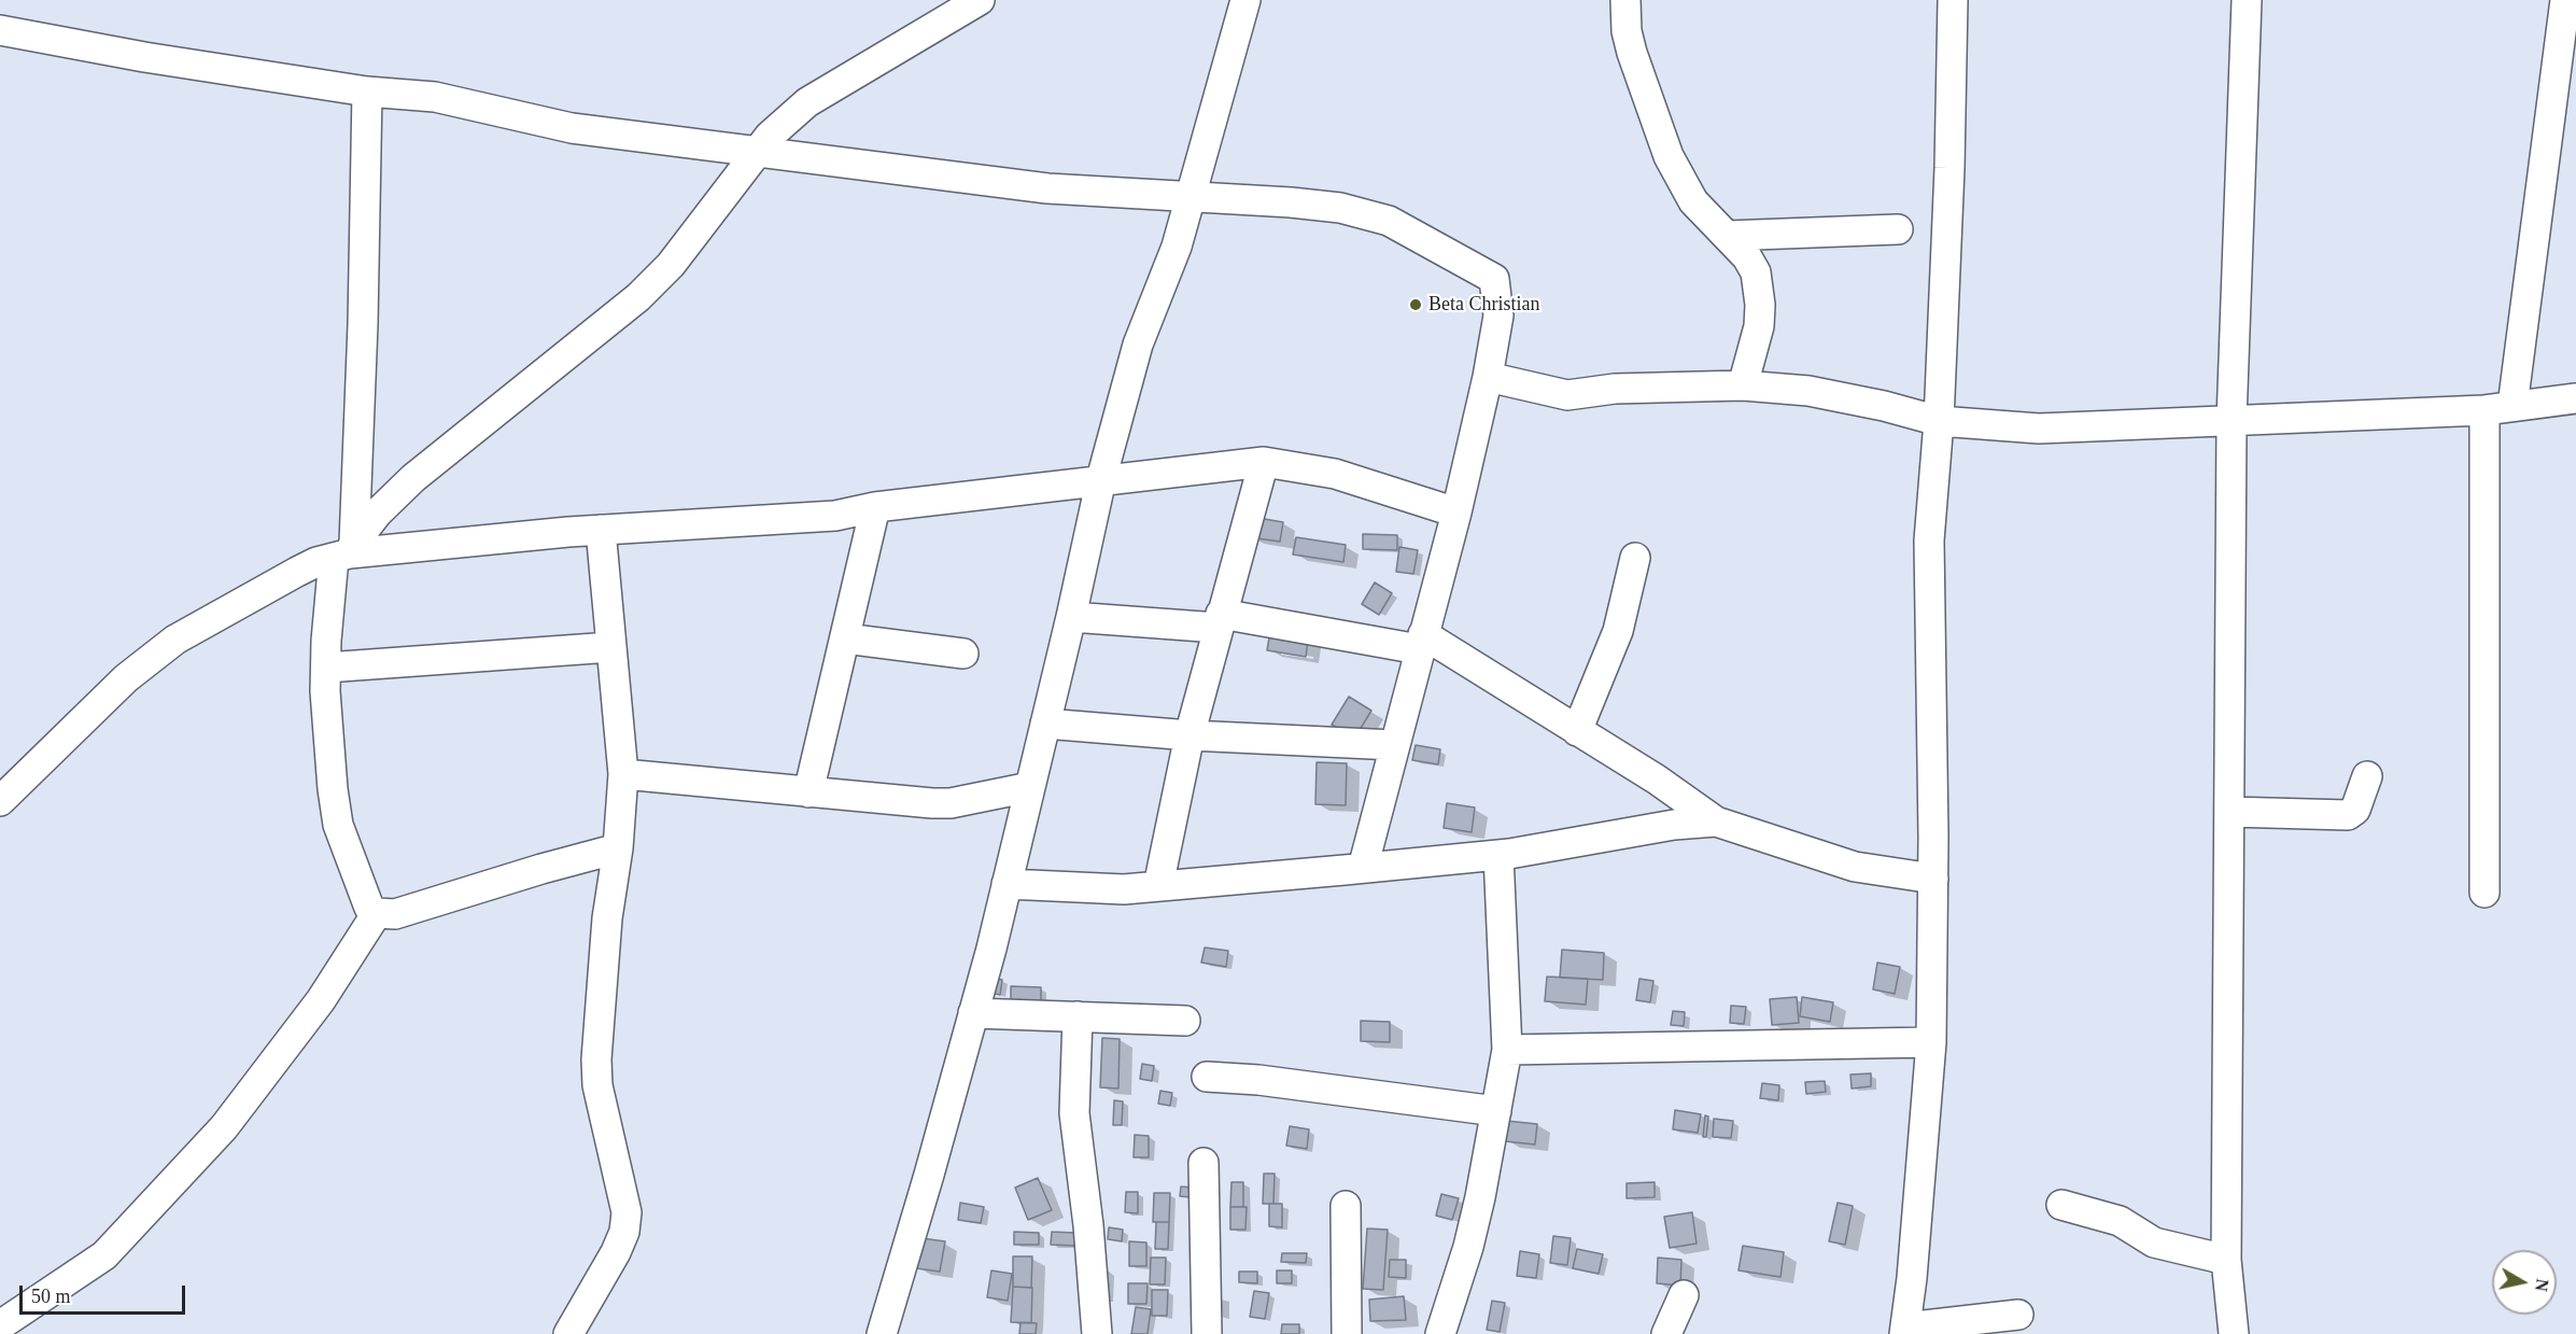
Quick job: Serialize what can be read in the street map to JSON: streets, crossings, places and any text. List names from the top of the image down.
{
  "places": ["Beta Christian"],
  "scale_bar": "50 m",
  "north": "right"
}
